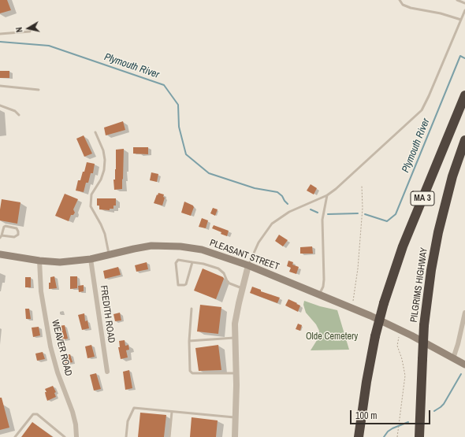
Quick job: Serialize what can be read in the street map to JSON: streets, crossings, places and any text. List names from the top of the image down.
{
  "streets": {
    "highway": ["MA 3", "PILGRIMS HIGHWAY"],
    "main road": ["PLEASANT STREET"],
    "street": ["FREDITH ROAD", "WEAVER ROAD"]
  },
  "crossings": [
    ["PLEASANT STREET", "FREDITH ROAD"],
    ["PLEASANT STREET", "WEAVER ROAD"]
  ],
  "water": ["Plymouth River"],
  "parks": ["Olde Cemetery"],
  "scale_bar": "100 m",
  "north": "left"
}
